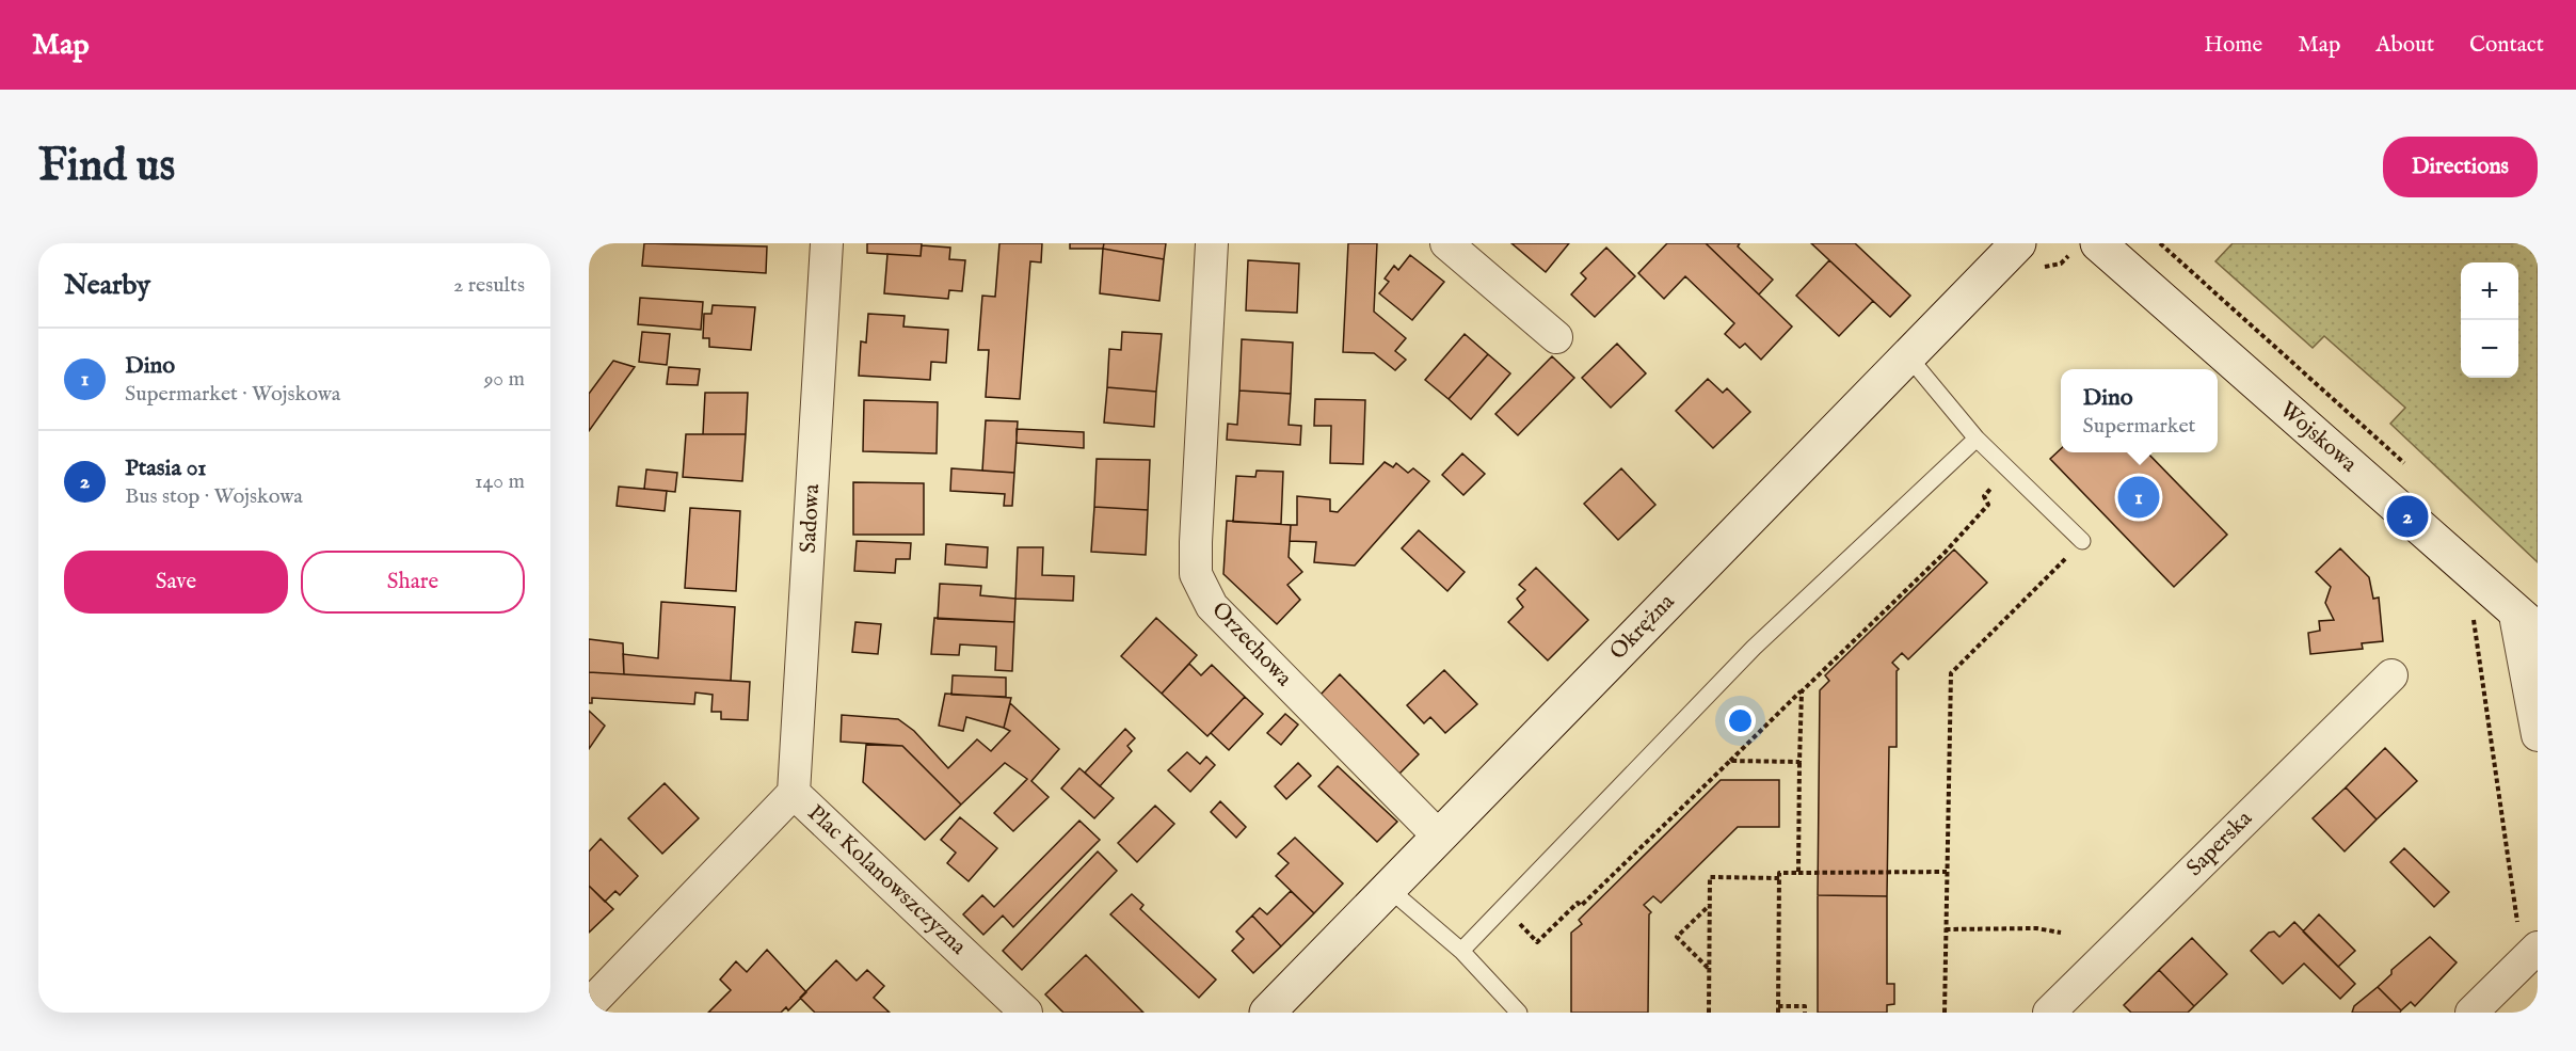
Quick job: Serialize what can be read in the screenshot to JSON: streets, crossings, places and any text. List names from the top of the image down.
{
  "streets": {
    "street": [
      "Wojskowa",
      "Sadowa",
      "Okrężna",
      "Orzechowa",
      "Saperska",
      "Plac Kolanowszczyzna"
    ]
  },
  "crossings": [
    ["Sadowa", "Plac Kolanowszczyzna"],
    ["Okrężna", "Orzechowa"]
  ],
  "page": {
    "header": "Map",
    "nav": [
      "Home",
      "Map",
      "About",
      "Contact"
    ],
    "buttons": [
      "Directions",
      ["Save", "Share"]
    ],
    "title": "Find us",
    "heading": ["Nearby", "2 results"],
    "map_buttons": ["+", "−"],
    "list": [
      {
        "mark": "1",
        "name": "Dino",
        "note": "Supermarket · Wojskowa",
        "value": "90 m"
      },
      {
        "mark": "2",
        "name": "Ptasia 01",
        "note": "Bus stop · Wojskowa",
        "value": "140 m"
      }
    ],
    "popup": ["Dino", "Supermarket"],
    "pins": ["1", "2"]
  }
}
